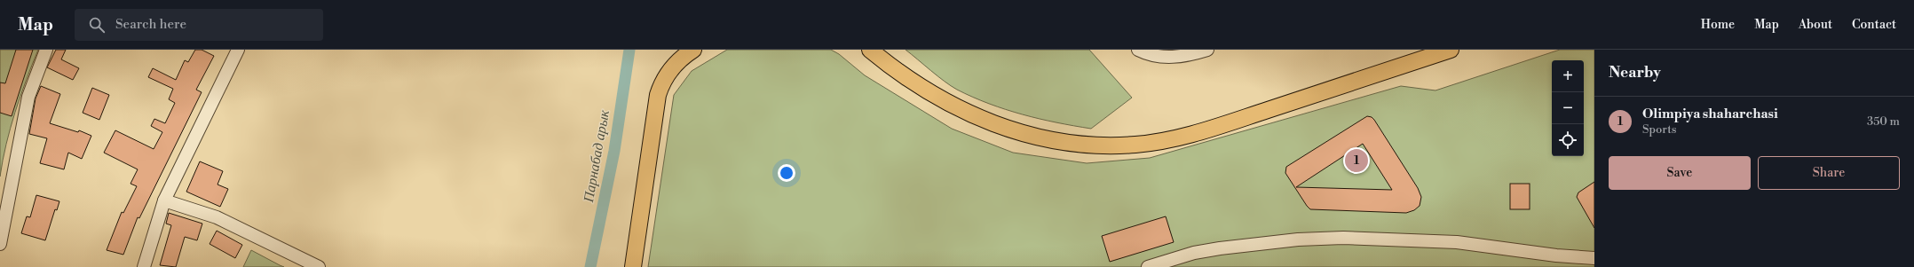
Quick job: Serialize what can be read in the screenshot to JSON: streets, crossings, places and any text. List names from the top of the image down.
{
  "water": ["Парнабад арык"],
  "page": {
    "header": "Map",
    "search": "Search here",
    "nav": [
      "Home",
      "Map",
      "About",
      "Contact"
    ],
    "heading": "Nearby",
    "map_buttons": ["+", "−"],
    "list": [
      {
        "mark": "1",
        "name": "Olimpiya shaharchasi",
        "note": "Sports",
        "value": "350 m"
      }
    ],
    "buttons": ["Save", "Share"],
    "pins": "1"
  }
}
